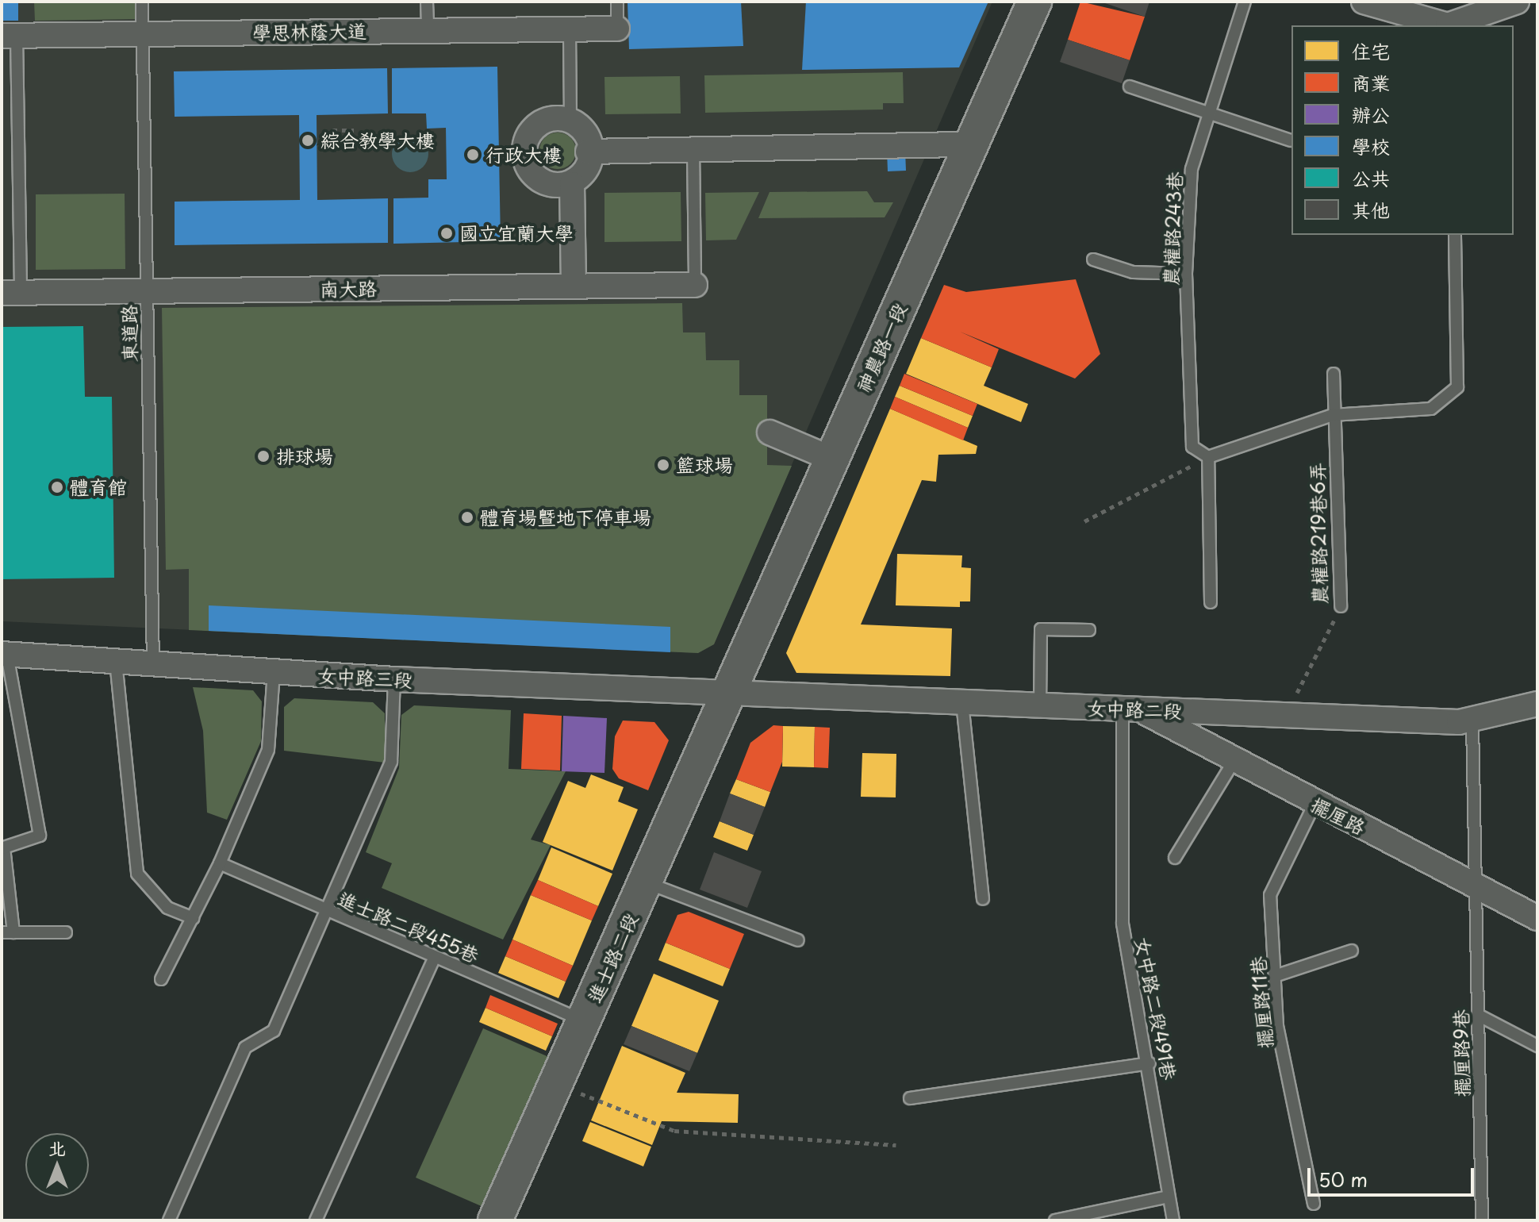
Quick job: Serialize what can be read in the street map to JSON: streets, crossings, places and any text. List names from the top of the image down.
{
  "streets": {
    "street": [
      "學思林蔭大道",
      "南大路",
      "神農路一段",
      "女中路三段",
      "女中路二段",
      "擺厘路",
      "進士路二段"
    ],
    "lane": [
      "農權路243巷",
      "東道路",
      "農權路219巷6弄",
      "進士路二段455巷",
      "擺厘路11巷",
      "女中路二段491巷",
      "擺厘路9巷"
    ]
  },
  "crossings": [
    ["學思林蔭大道", "東道路"],
    ["南大路", "東道路"],
    ["東道路", "女中路三段"],
    ["神農路一段", "女中路三段"],
    ["神農路一段", "女中路二段"],
    ["神農路一段", "進士路二段"],
    ["農權路219巷6弄", "女中路二段"],
    ["女中路三段", "女中路二段"],
    ["女中路三段", "進士路二段"],
    ["女中路二段", "擺厘路"],
    ["女中路二段", "進士路二段"],
    ["女中路二段", "女中路二段491巷"],
    ["女中路二段", "擺厘路9巷"],
    ["擺厘路", "擺厘路11巷"],
    ["擺厘路", "女中路二段491巷"],
    ["擺厘路", "擺厘路9巷"],
    ["進士路二段455巷", "進士路二段"]
  ],
  "places": [
    "綜合教學大樓",
    "行政大樓",
    "國立宜蘭大學",
    "排球場",
    "籃球場",
    "體育館",
    "體育場暨地下停車場"
  ],
  "legend": [
    "住宅",
    "商業",
    "辦公",
    "學校",
    "公共",
    "其他"
  ],
  "scale_bar": "50 m",
  "north": "top"
}
